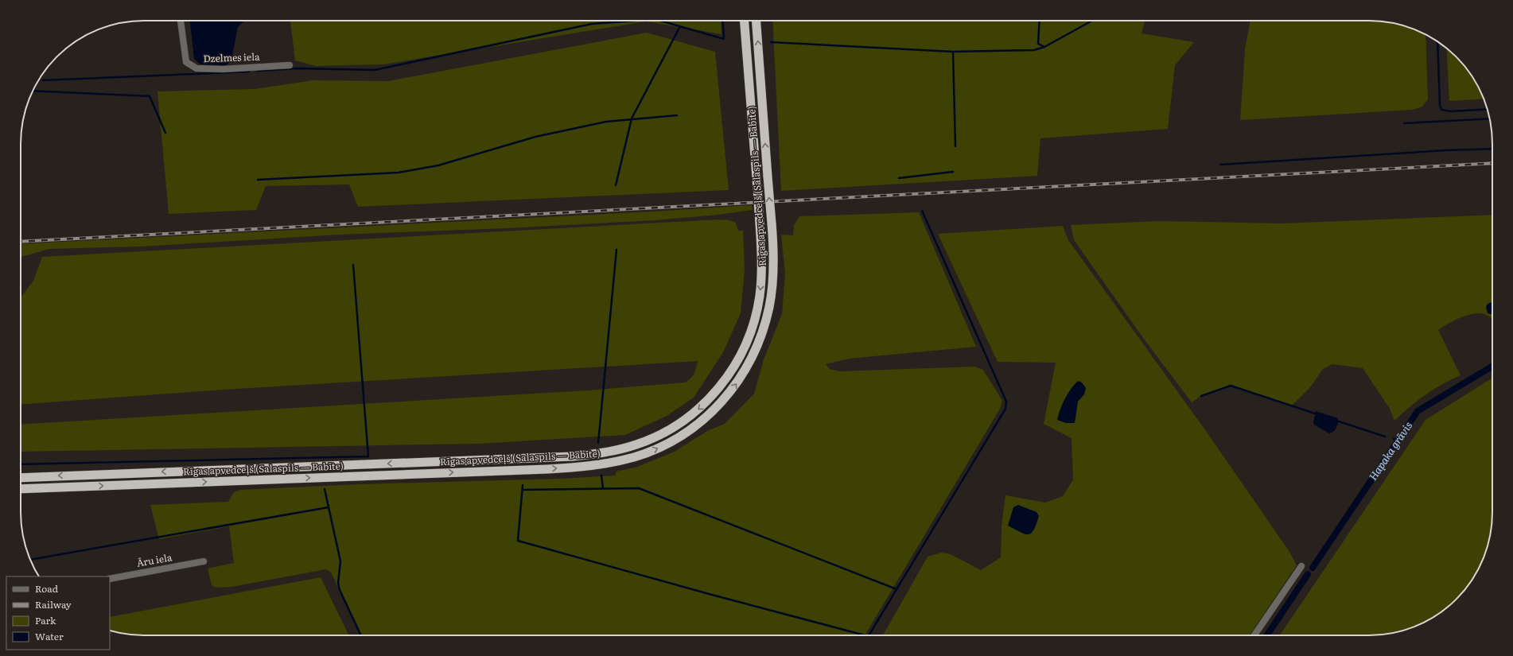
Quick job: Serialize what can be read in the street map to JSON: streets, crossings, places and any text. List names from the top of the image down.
{
  "streets": {
    "highway": ["Rīgas apvedceļš (Salaspils — Babīte)"],
    "street": ["Dzelmes iela", "Āru iela"]
  },
  "water": ["Hapaka grāvis"],
  "legend": [
    "Road",
    "Railway",
    "Park",
    "Water"
  ]
}
